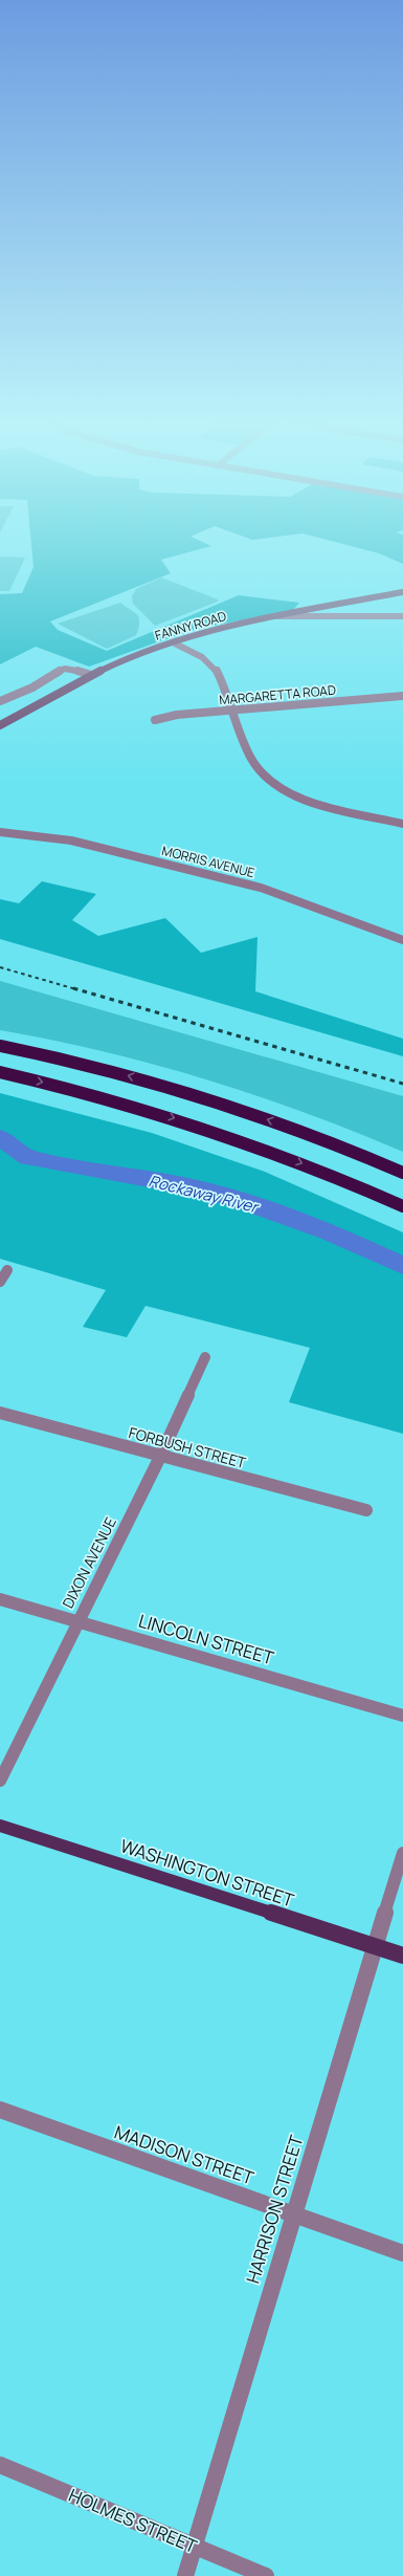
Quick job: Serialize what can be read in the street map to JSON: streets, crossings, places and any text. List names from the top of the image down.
{
  "streets": {
    "main road": ["FANNY ROAD", "WASHINGTON STREET"],
    "street": [
      "MARGARETTA ROAD",
      "MORRIS AVENUE",
      "FORBUSH STREET",
      "DIXON AVENUE",
      "LINCOLN STREET",
      "MADISON STREET",
      "HARRISON STREET",
      "HOLMES STREET"
    ]
  },
  "crossings": [
    ["FORBUSH STREET", "DIXON AVENUE"],
    ["DIXON AVENUE", "LINCOLN STREET"],
    ["WASHINGTON STREET", "HARRISON STREET"],
    ["MADISON STREET", "HARRISON STREET"],
    ["HARRISON STREET", "HOLMES STREET"]
  ],
  "water": ["Rockaway River"]
}
